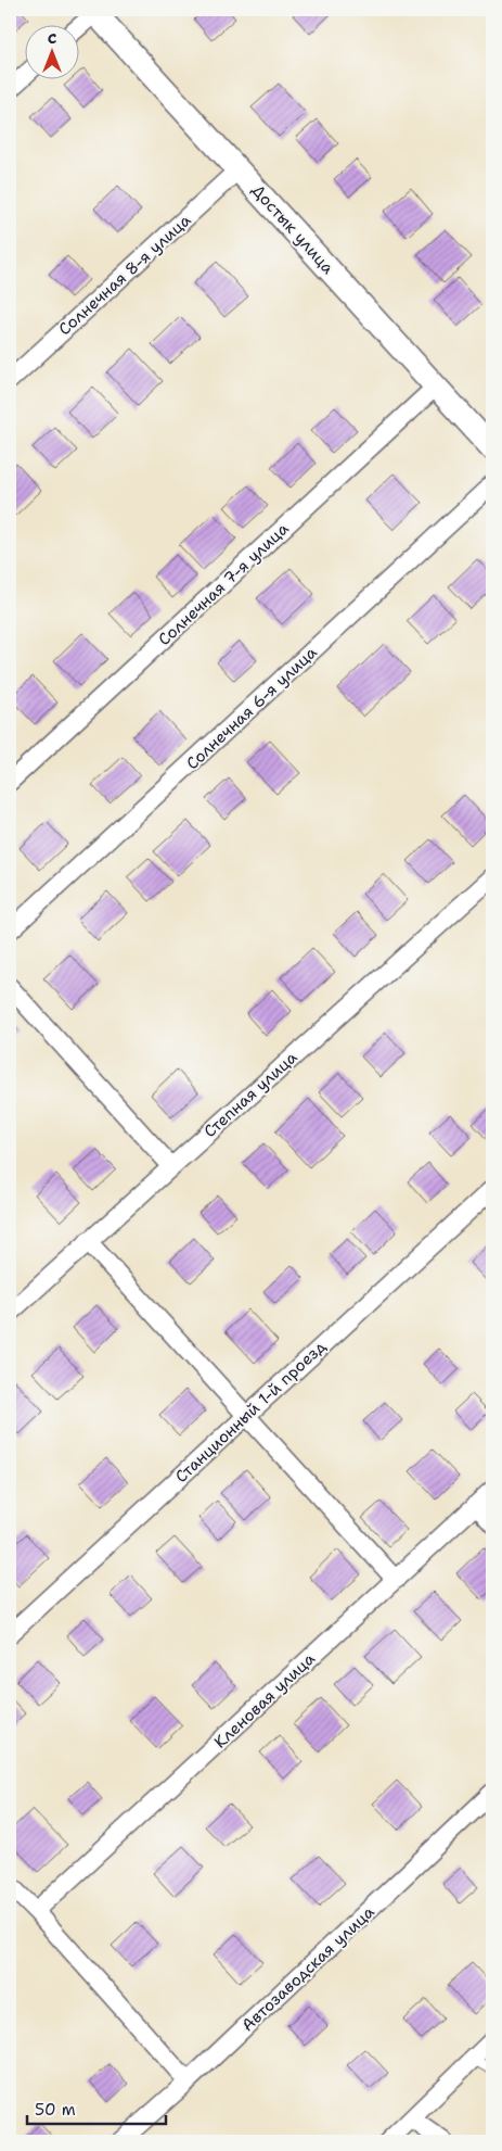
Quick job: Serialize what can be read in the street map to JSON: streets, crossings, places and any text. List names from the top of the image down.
{
  "streets": {
    "street": [
      "Достык улица",
      "Солнечная 8-я улица",
      "Солнечная 7-я улица",
      "Солнечная 6-я улица",
      "Степная улица",
      "Станционный 1-й проезд",
      "Кленовая улица",
      "Автозаводская улица"
    ]
  },
  "crossings": [
    ["Достык улица", "Солнечная 8-я улица"],
    ["Достык улица", "Солнечная 7-я улица"]
  ],
  "scale_bar": "50 m",
  "north": "top"
}
